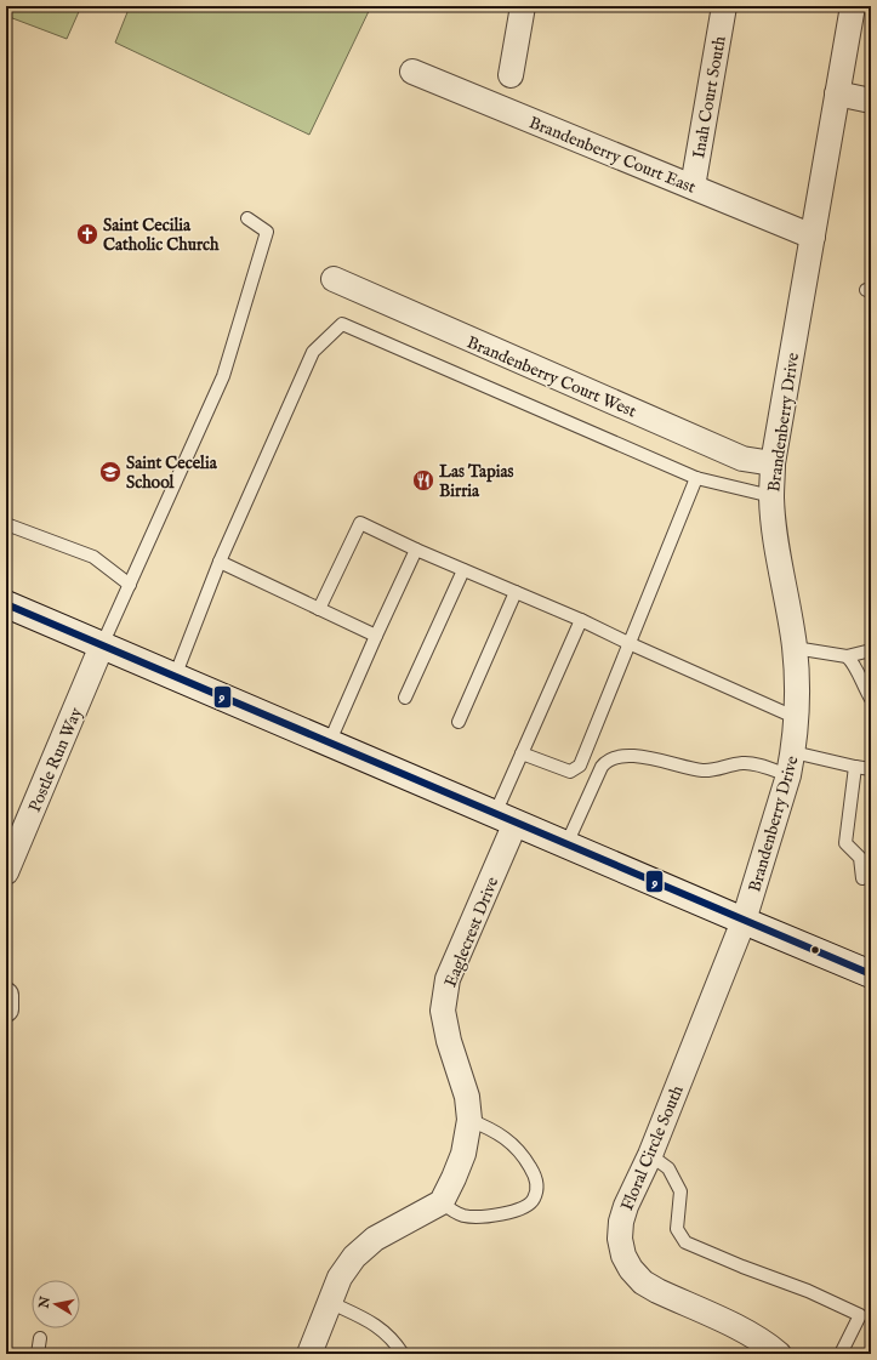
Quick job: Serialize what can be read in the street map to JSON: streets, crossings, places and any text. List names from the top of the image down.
{
  "streets": {
    "street": [
      "Inah Court South",
      "Brandenberry Court East",
      "Brandenberry Court West",
      "Brandenberry Drive",
      "Postle Run Way",
      "Eaglecrest Drive",
      "Floral Circle South"
    ]
  },
  "crossings": [
    ["Inah Court South", "Brandenberry Court East"],
    ["Brandenberry Court East", "Brandenberry Drive"],
    ["Brandenberry Court West", "Brandenberry Drive"],
    ["Brandenberry Drive", "Floral Circle South"]
  ],
  "places": {
    "church": ["Saint Cecilia Catholic Church"],
    "school or university": ["Saint Cecelia School"],
    "restaurant": ["Las Tapias Birria"]
  },
  "lines": ["transit line 9"],
  "north": "left"
}
